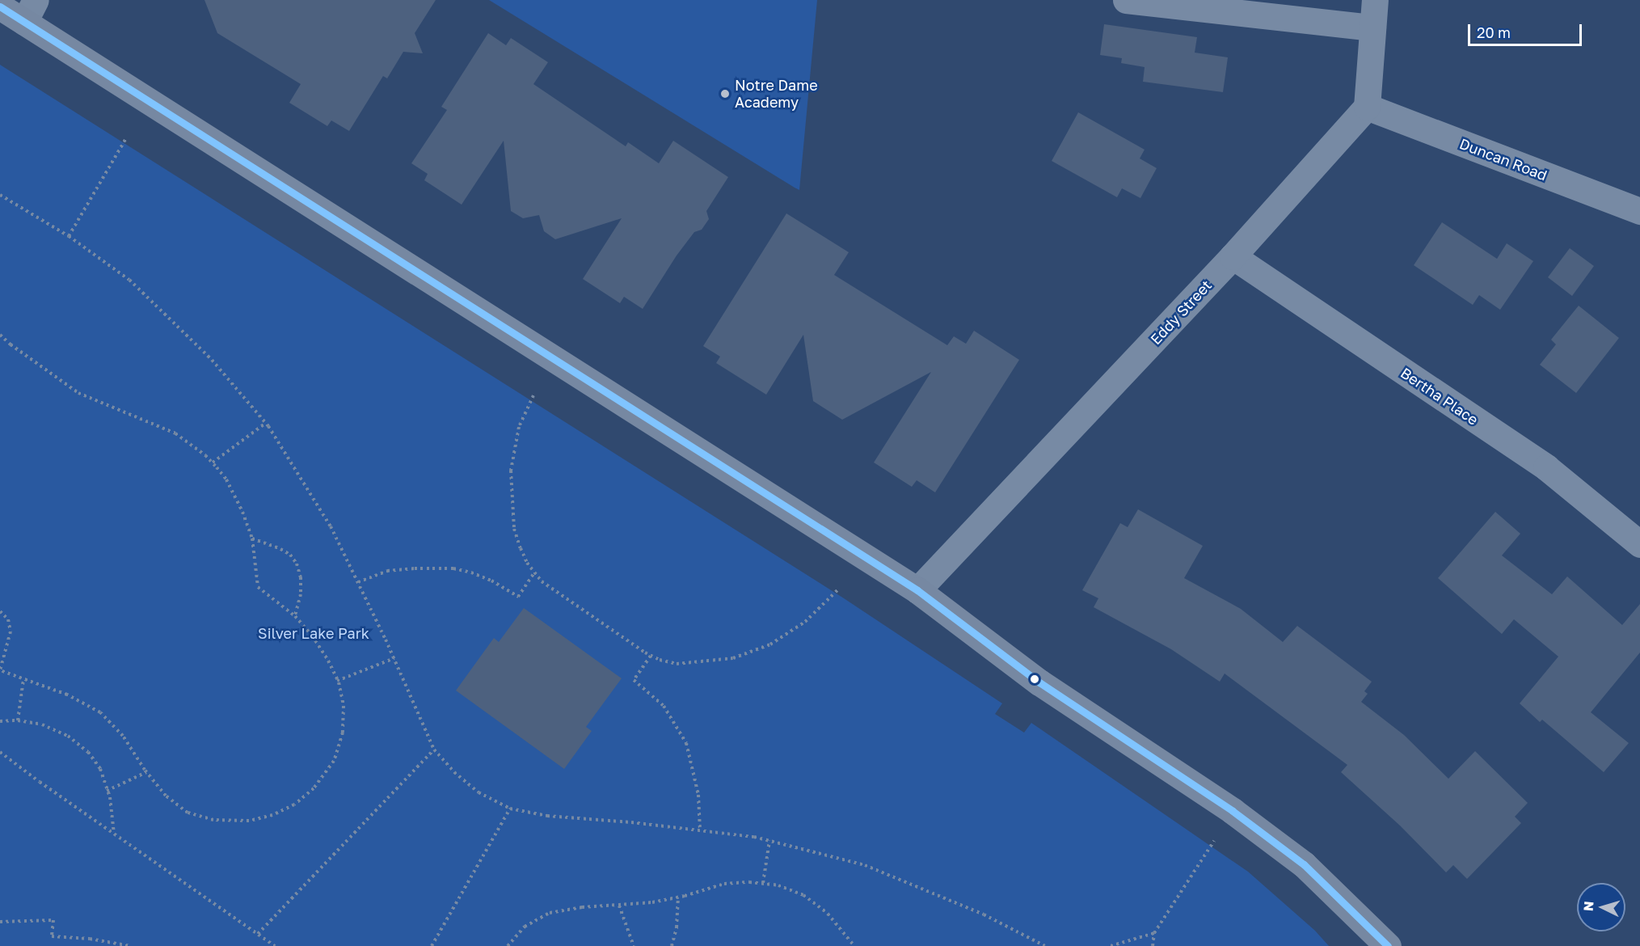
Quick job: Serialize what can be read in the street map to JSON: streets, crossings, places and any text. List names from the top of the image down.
{
  "streets": {
    "street": ["Duncan Road", "Eddy Street", "Bertha Place"]
  },
  "crossings": [
    ["Duncan Road", "Eddy Street"],
    ["Eddy Street", "Bertha Place"]
  ],
  "parks": ["Silver Lake Park"],
  "places": ["Notre Dame Academy"],
  "scale_bar": "20 m",
  "north": "left"
}
